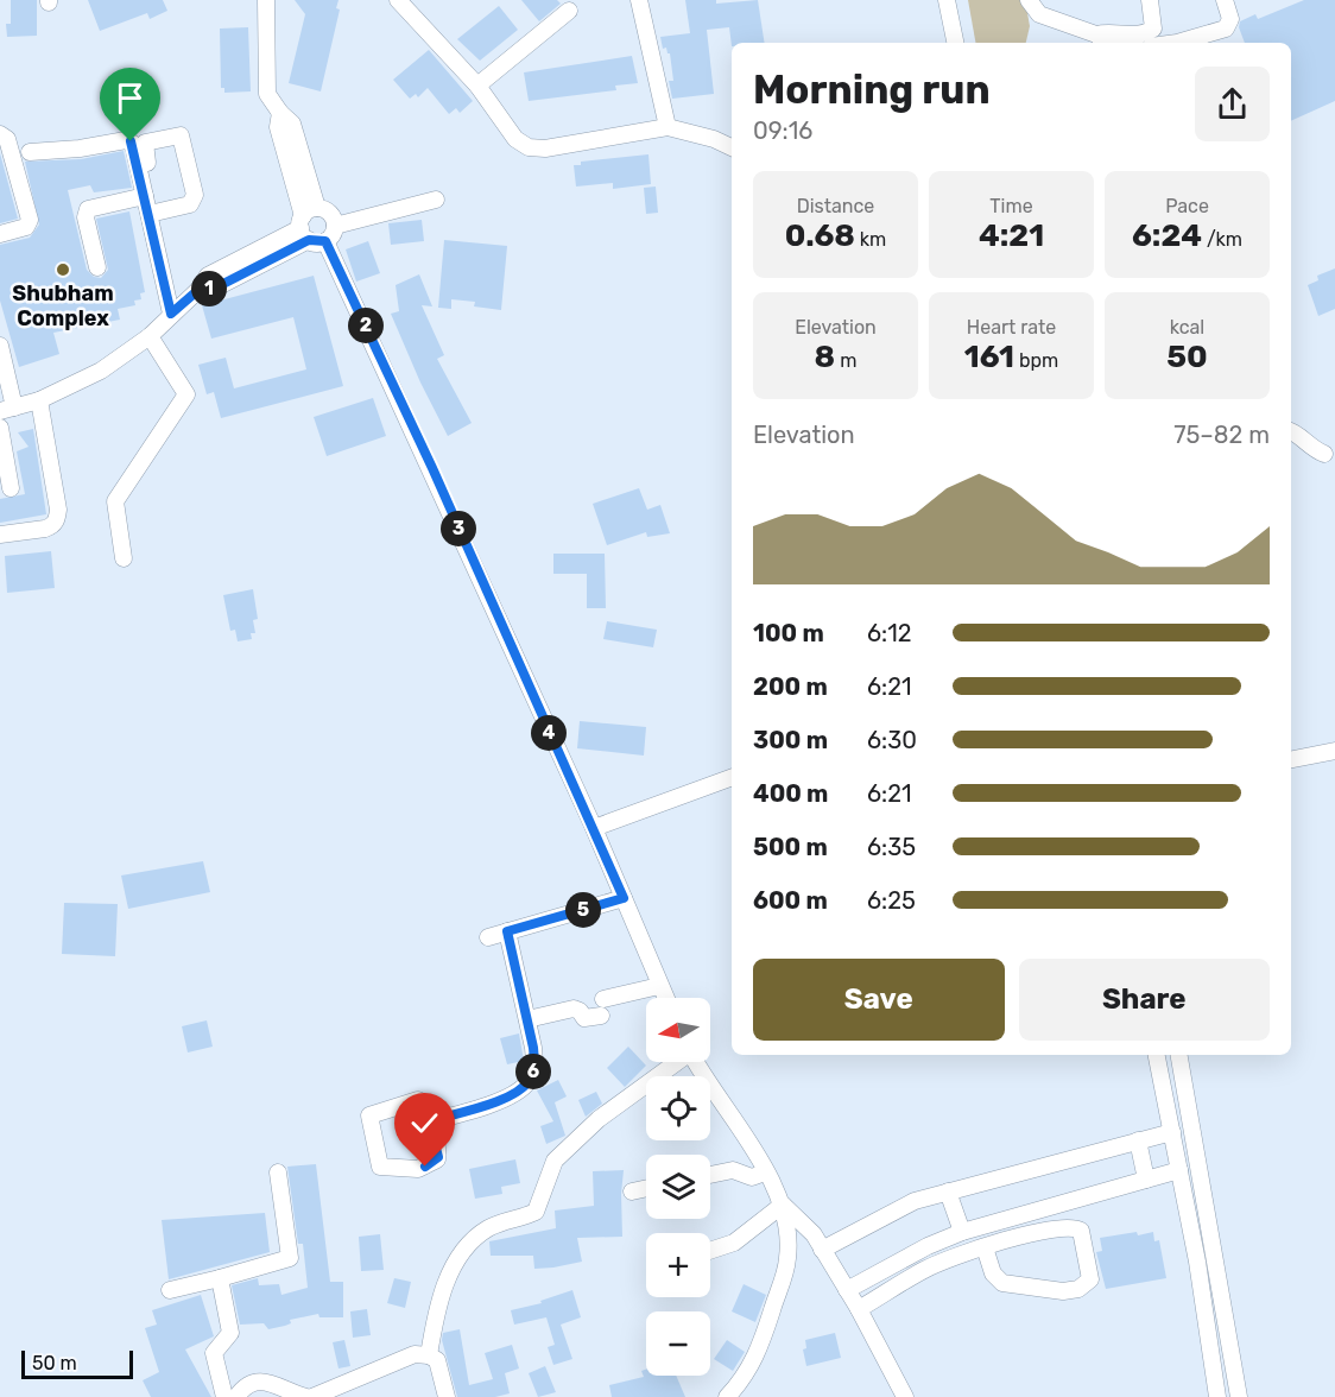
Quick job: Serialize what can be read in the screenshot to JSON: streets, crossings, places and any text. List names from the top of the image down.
{
  "places": ["Shubham Complex"],
  "scale_bar": "50 m",
  "north": "left",
  "page": {
    "heading": ["Morning run", "09:16"],
    "stats": [
      ["Distance", "0.68 km"],
      ["Time", "4:21"],
      ["Pace", "6:24 /km"],
      ["Elevation", "8 m"],
      ["Heart rate", "161 bpm"],
      ["kcal", "50"]
    ],
    "pins": [
      "1",
      "2",
      "3",
      "4",
      "5",
      "6"
    ],
    "chart": ["Elevation", "75–82 m"],
    "list": [
      {
        "name": "100 m",
        "note": "6:12"
      },
      {
        "name": "200 m",
        "note": "6:21"
      },
      {
        "name": "300 m",
        "note": "6:30"
      },
      {
        "name": "400 m",
        "note": "6:21"
      },
      {
        "name": "500 m",
        "note": "6:35"
      },
      {
        "name": "600 m",
        "note": "6:25"
      }
    ],
    "buttons": ["Save", "Share"],
    "map_buttons": ["+", "−"],
    "scale": "50 m"
  }
}
